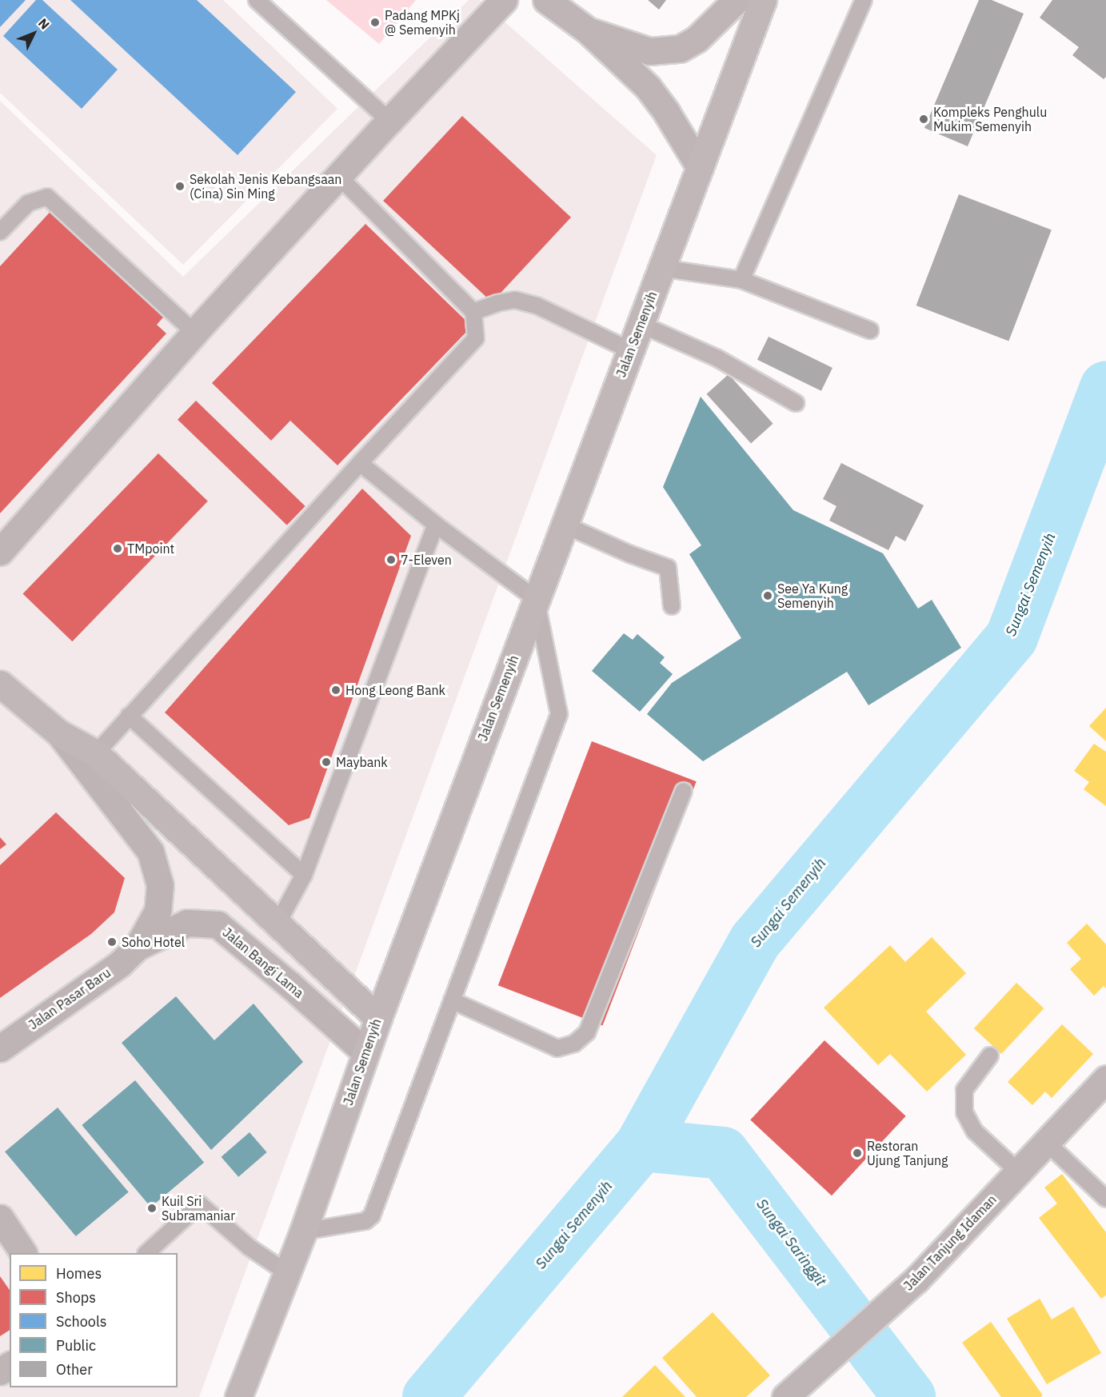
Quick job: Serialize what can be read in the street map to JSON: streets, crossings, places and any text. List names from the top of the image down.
{
  "streets": {
    "main road": ["Jalan Semenyih"],
    "street": ["Jalan Bangi Lama", "Jalan Pasar Baru", "Jalan Tanjung Idaman"]
  },
  "crossings": [
    ["Jalan Semenyih", "Jalan Bangi Lama"],
    ["Jalan Bangi Lama", "Jalan Pasar Baru"]
  ],
  "water": ["Sungai Semenyih", "Sungai Saringgit"],
  "places": [
    "Padang MPKj @ Semenyih",
    "Kompleks Penghulu Mukim Semenyih",
    "Sekolah Jenis Kebangsaan (Cina) Sin Ming",
    "TMpoint",
    "7-Eleven",
    "See Ya Kung Semenyih",
    "Hong Leong Bank",
    "Maybank",
    "Soho Hotel",
    "Restoran Ujung Tanjung",
    "Kuil Sri Subramaniar"
  ],
  "legend": [
    "Homes",
    "Shops",
    "Schools",
    "Public",
    "Other"
  ],
  "north": "top right"
}
